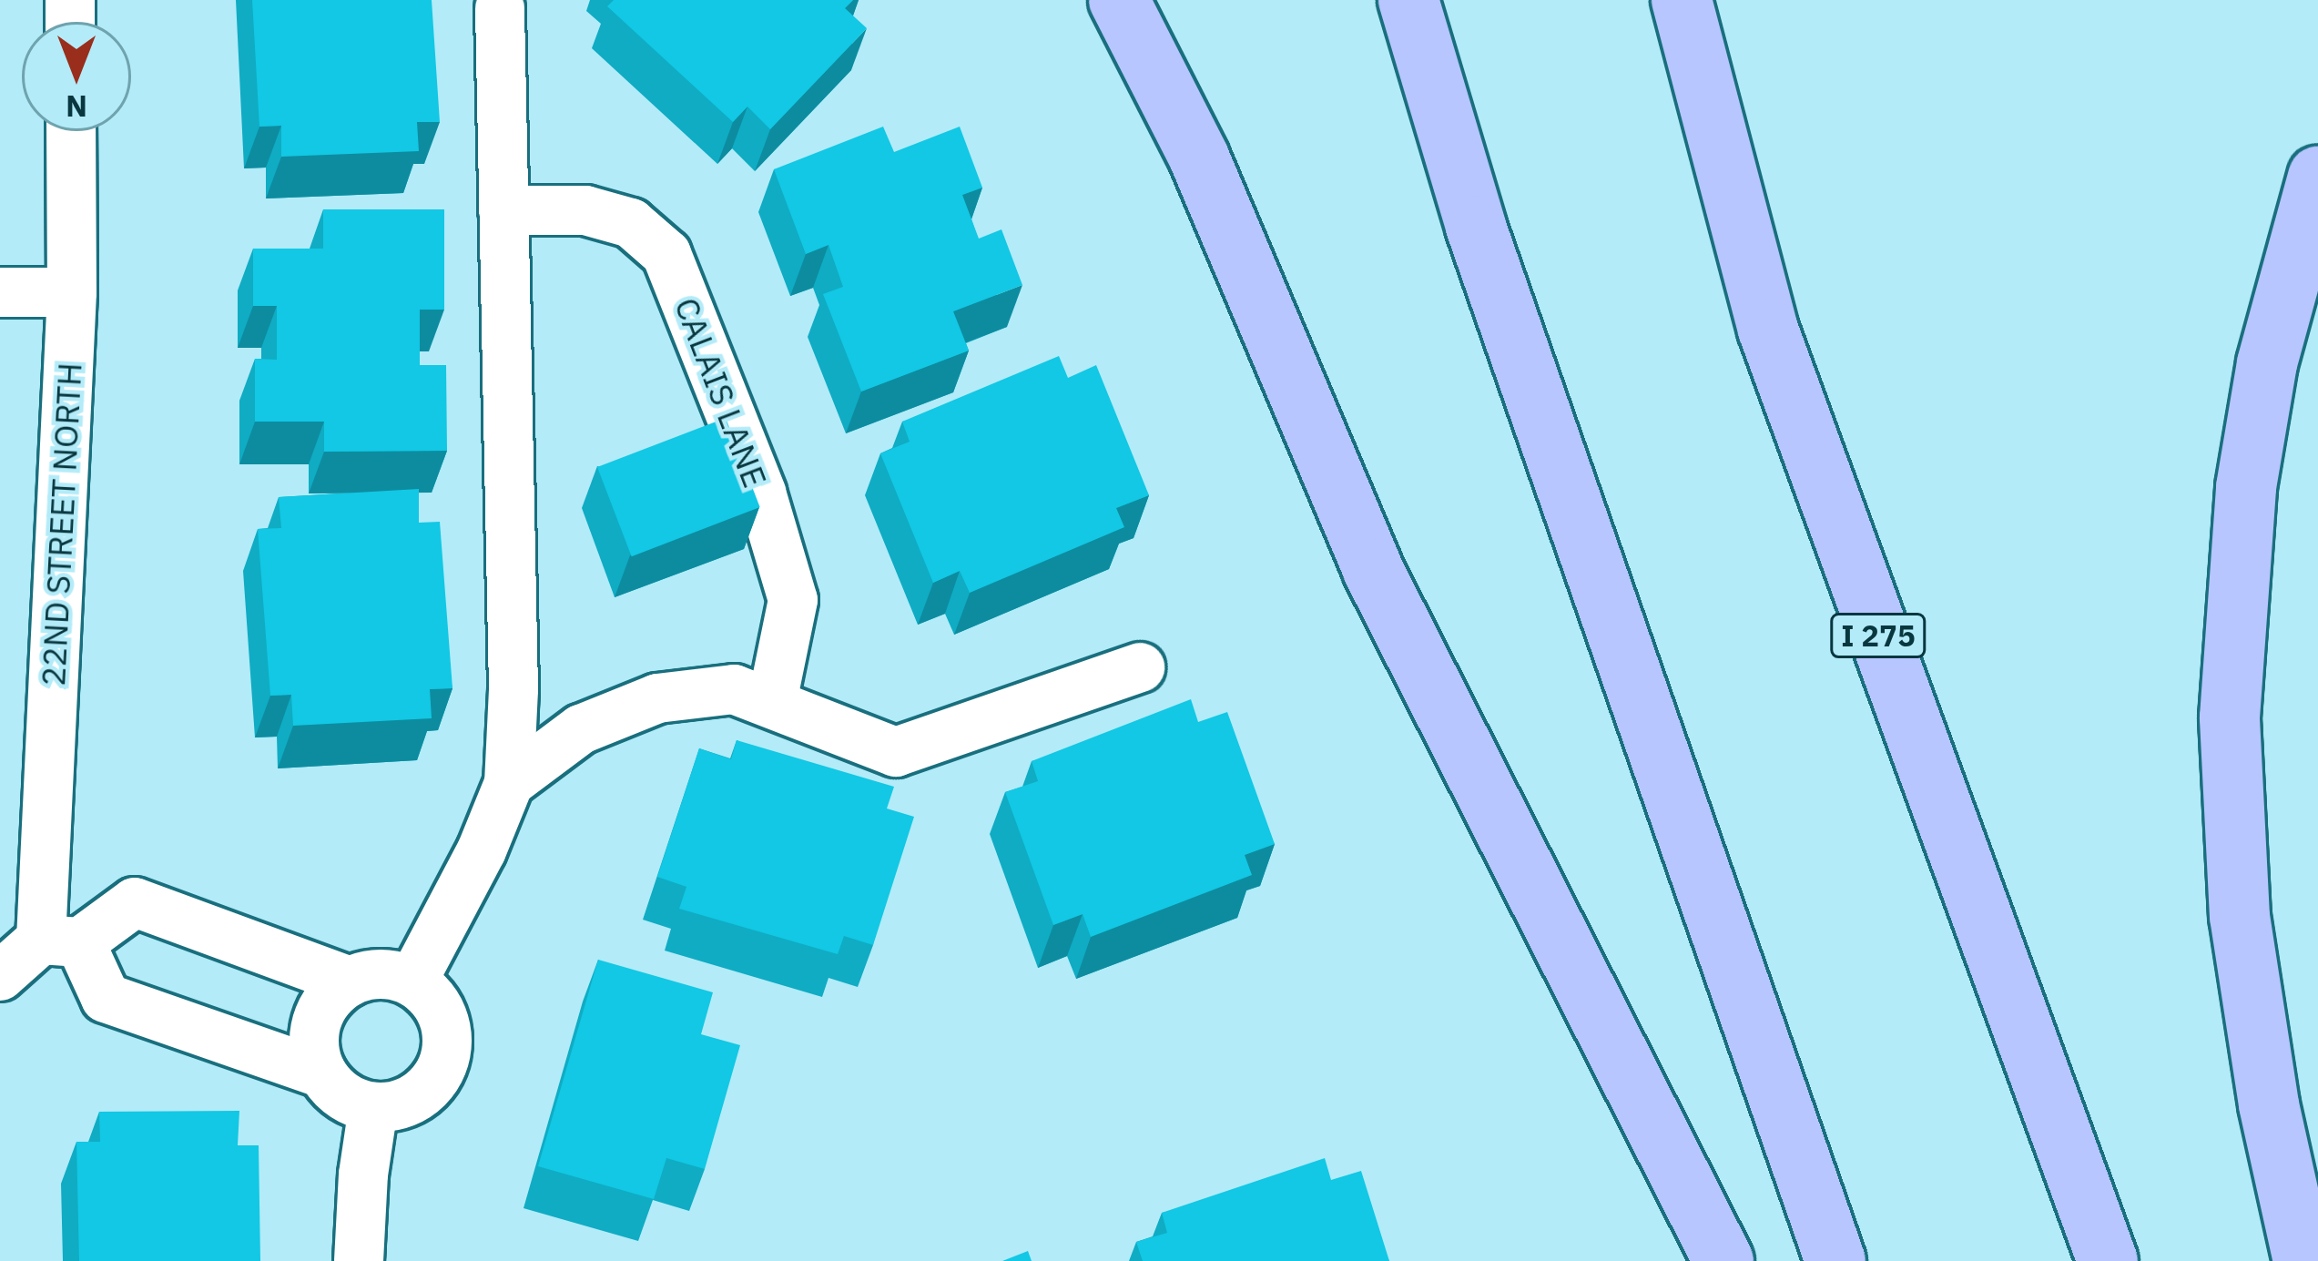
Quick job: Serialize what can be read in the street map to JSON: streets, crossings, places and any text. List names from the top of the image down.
{
  "streets": {
    "highway": ["I 275"],
    "street": ["CALAIS LANE", "22ND STREET NORTH"]
  },
  "north": "bottom"
}
